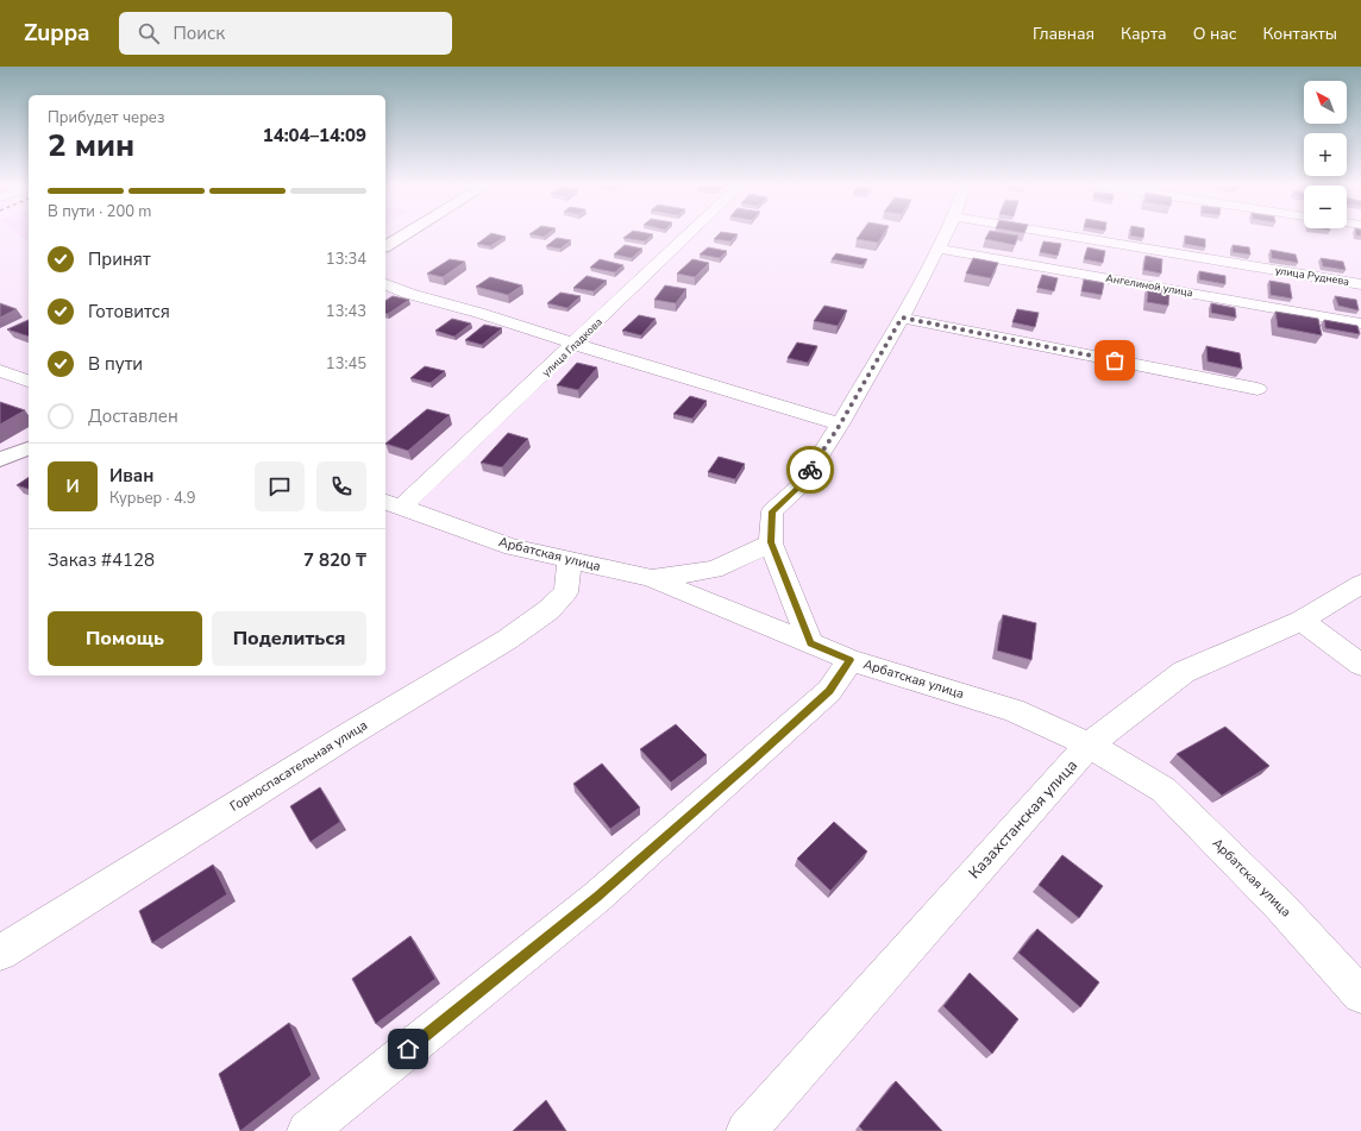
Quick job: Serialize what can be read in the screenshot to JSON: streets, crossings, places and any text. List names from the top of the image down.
{
  "streets": {
    "street": [
      "улица Руднева",
      "Ангелиной улица",
      "улица Гладкова",
      "Арбатская улица",
      "Горноспасательная улица",
      "Казахстанская улица"
    ]
  },
  "crossings": [
    ["улица Гладкова", "Арбатская улица"],
    ["Арбатская улица", "Горноспасательная улица"],
    ["Арбатская улица", "Казахстанская улица"]
  ],
  "north": "top left",
  "page": {
    "header": "Zuppa",
    "search": "Поиск",
    "nav": [
      "Главная",
      "Карта",
      "О нас",
      "Контакты"
    ],
    "map_buttons": ["+", "−"],
    "heading": ["2 мин", "Прибудет через", "14:04–14:09"],
    "panel": [
      "Иван",
      "Курьер · 4.9",
      "Заказ #4128",
      "7 820 ₸"
    ],
    "bar": "В пути · 200 m",
    "list": [
      ["Принят", "13:34"],
      ["Готовится", "13:43"],
      ["В пути", "13:45"],
      "Доставлен"
    ],
    "round": "И",
    "buttons": ["Помощь", "Поделиться"]
  }
}
